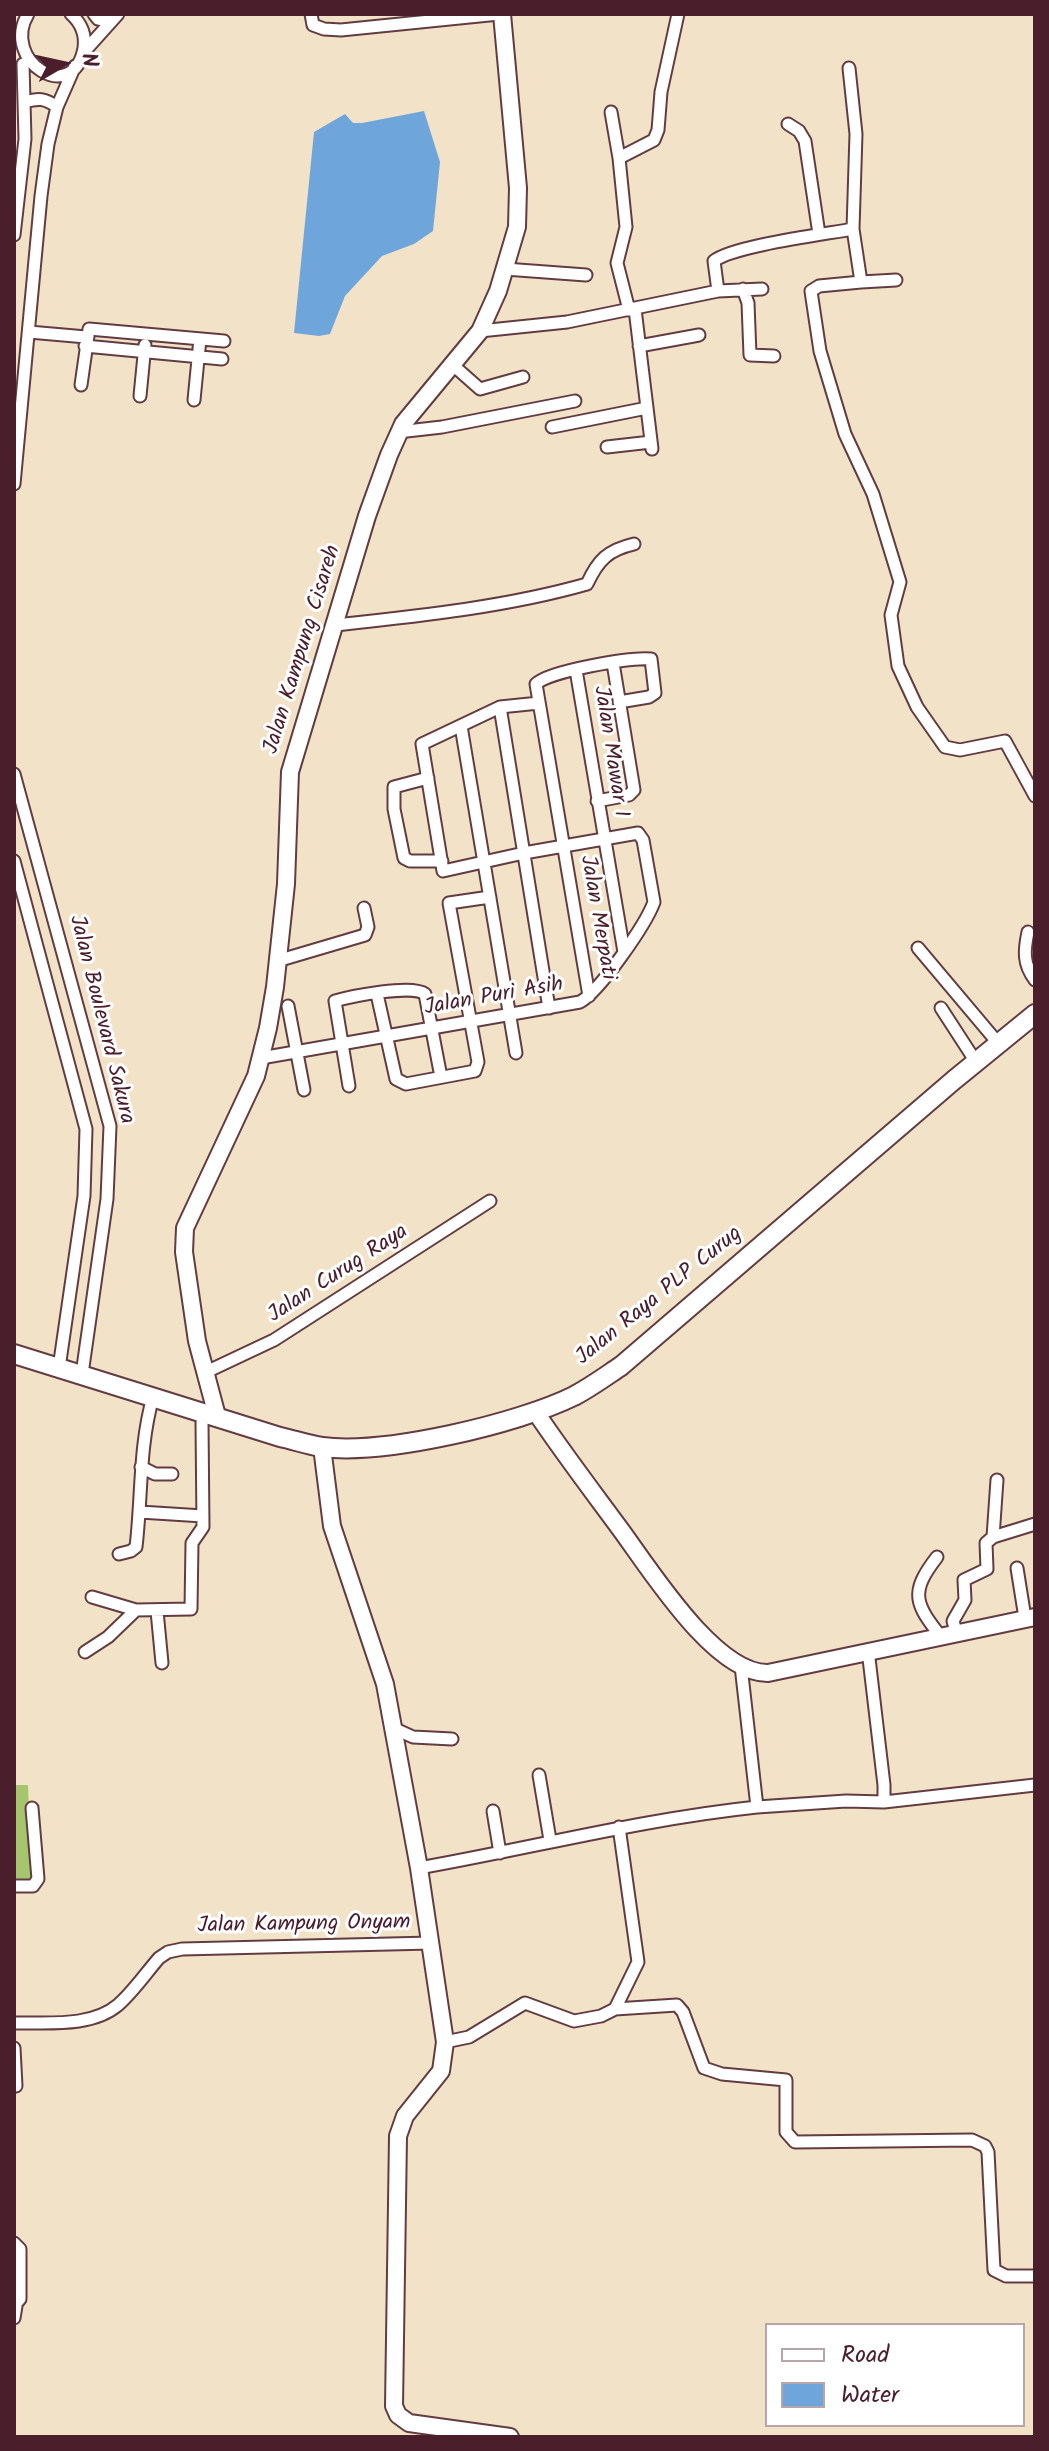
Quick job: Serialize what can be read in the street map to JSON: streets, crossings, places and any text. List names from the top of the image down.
{
  "streets": {
    "main road": ["Jalan Raya PLP Curug"],
    "street": [
      "Jalan Kampung Cisareh",
      "Jalan Mawar I",
      "Jalan Merpati",
      "Jalan Puri Asih",
      "Jalan Boulevard Sakura",
      "Jalan Curug Raya",
      "Jalan Kampung Onyam"
    ]
  },
  "crossings": [
    ["Jalan Kampung Cisareh", "Jalan Puri Asih"],
    ["Jalan Kampung Cisareh", "Jalan Curug Raya"],
    ["Jalan Kampung Cisareh", "Jalan Raya PLP Curug"],
    ["Jalan Mawar I", "Jalan Puri Asih"],
    ["Jalan Merpati", "Jalan Puri Asih"],
    ["Jalan Boulevard Sakura", "Jalan Raya PLP Curug"]
  ],
  "legend": ["Road", "Water"],
  "north": "right"
}
